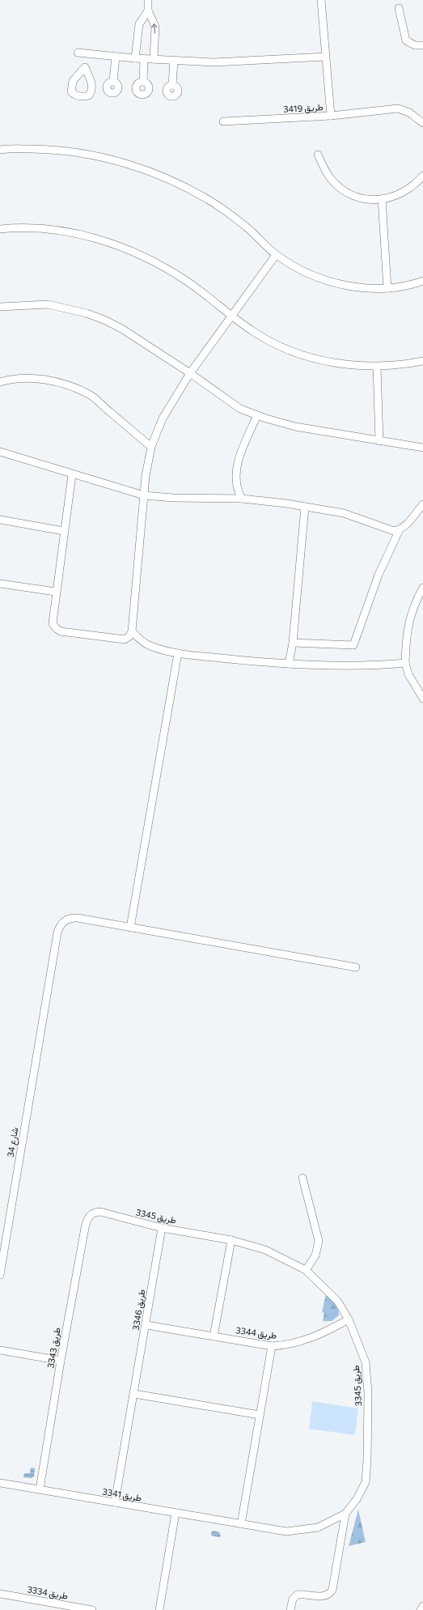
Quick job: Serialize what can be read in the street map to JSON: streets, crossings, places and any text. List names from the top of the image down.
{
  "streets": {
    "street": [
      "طريق 3419",
      "شارع 34",
      "طريق 3345",
      "طريق 3346",
      "طريق 3344",
      "طريق 3343",
      "طريق 3341",
      "طريق 3334"
    ]
  },
  "crossings": [
    ["طريق 3345", "طريق 3346"],
    ["طريق 3345", "طريق 3344"],
    ["طريق 3345", "طريق 3343"],
    ["طريق 3345", "طريق 3341"],
    ["طريق 3346", "طريق 3344"],
    ["طريق 3346", "طريق 3341"],
    ["طريق 3343", "طريق 3341"]
  ]
}
